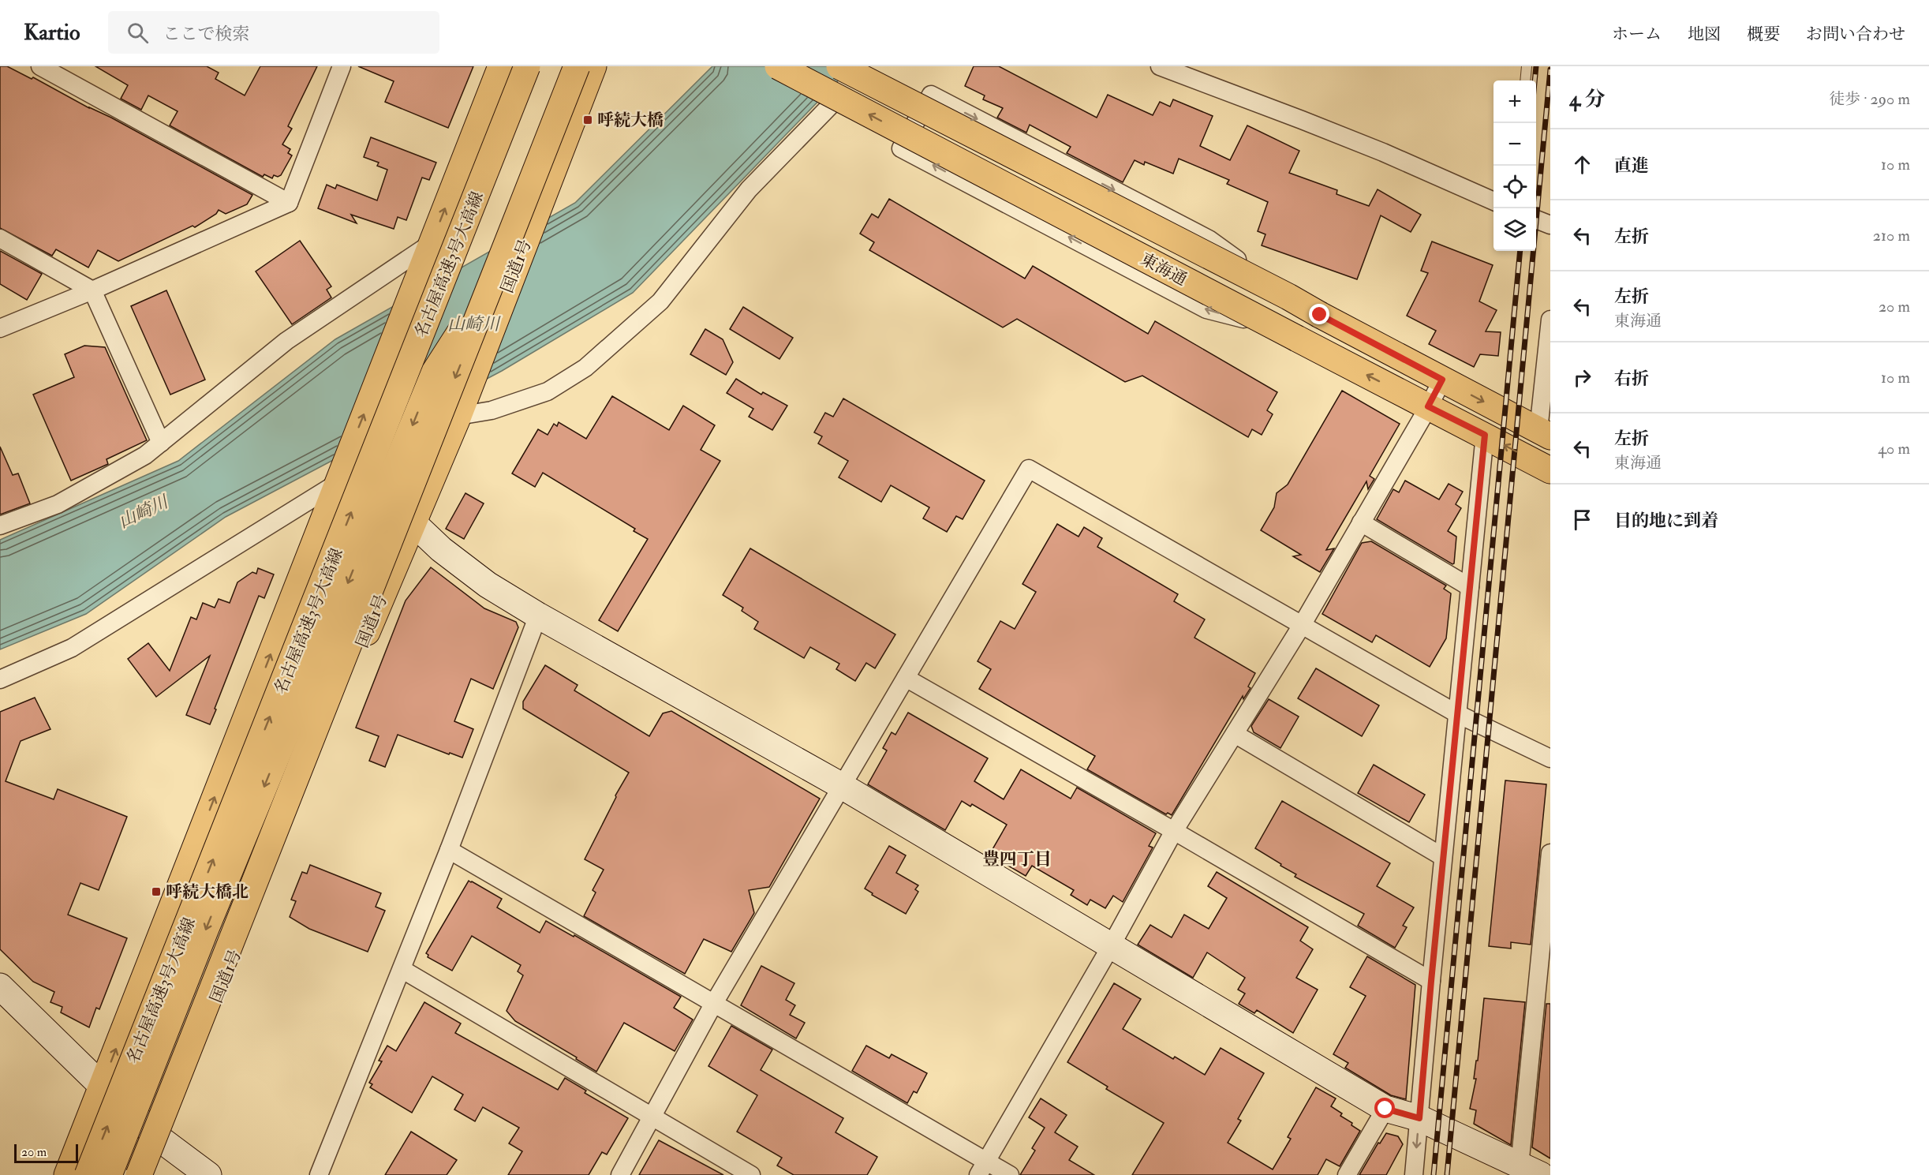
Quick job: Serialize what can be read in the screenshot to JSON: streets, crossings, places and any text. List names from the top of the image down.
{
  "streets": {
    "main road": ["名古屋高速3号大高線", "国道1号", "東海通"]
  },
  "districts": ["豊四丁目"],
  "water": ["山崎川"],
  "places": {
    "transit": ["呼続大橋", "呼続大橋北"]
  },
  "scale_bar": "20 m",
  "page": {
    "header": "Kartio",
    "search": "ここで検索",
    "nav": [
      "ホーム",
      "地図",
      "概要",
      "お問い合わせ"
    ],
    "heading": ["4 分", "徒歩 · 290 m"],
    "map_buttons": ["+", "−"],
    "list": [
      ["直進", "10 m"],
      ["左折", "210 m"],
      ["左折", "東海通", "20 m"],
      ["右折", "10 m"],
      ["左折", "東海通", "40 m"],
      "目的地に到着"
    ],
    "scale": "20 m"
  }
}
